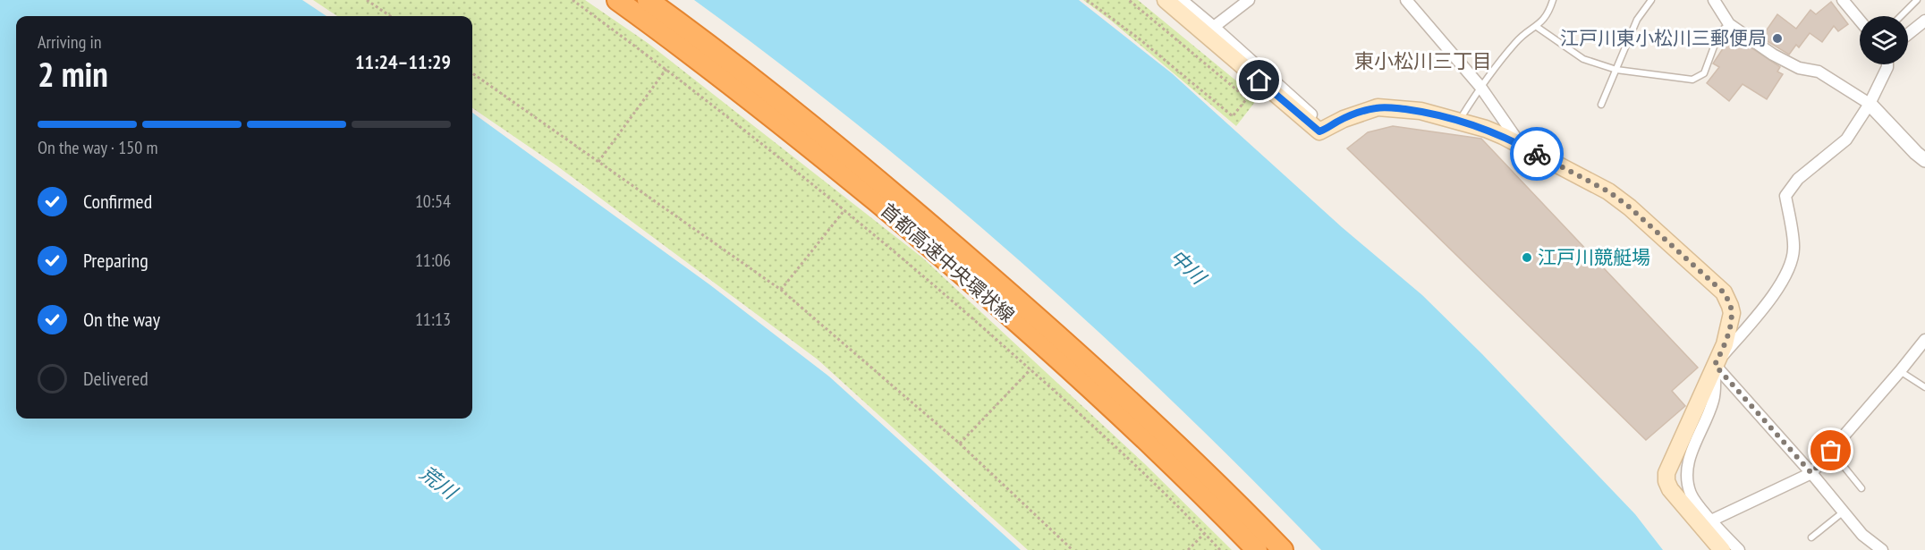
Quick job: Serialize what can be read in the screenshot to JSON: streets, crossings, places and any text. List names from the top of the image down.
{
  "streets": {
    "highway": ["首都高速中央環状線"]
  },
  "districts": ["東小松川三丁目"],
  "water": ["中川", "荒川"],
  "places": ["江戸川東小松川三郵便局", "江戸川競艇場"],
  "page": {
    "heading": ["2 min", "Arriving in", "11:24–11:29"],
    "bar": "On the way · 150 m",
    "list": [
      ["Confirmed", "10:54"],
      ["Preparing", "11:06"],
      ["On the way", "11:13"],
      "Delivered"
    ]
  }
}
